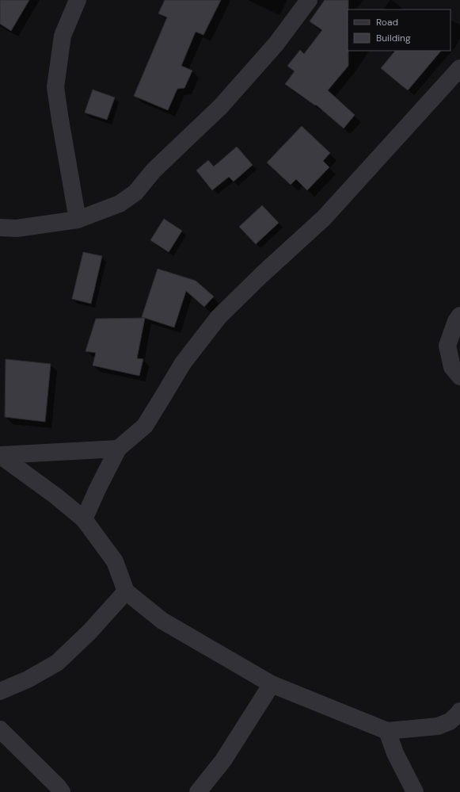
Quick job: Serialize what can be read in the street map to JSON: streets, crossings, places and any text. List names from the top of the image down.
{
  "legend": ["Road", "Building"]
}
